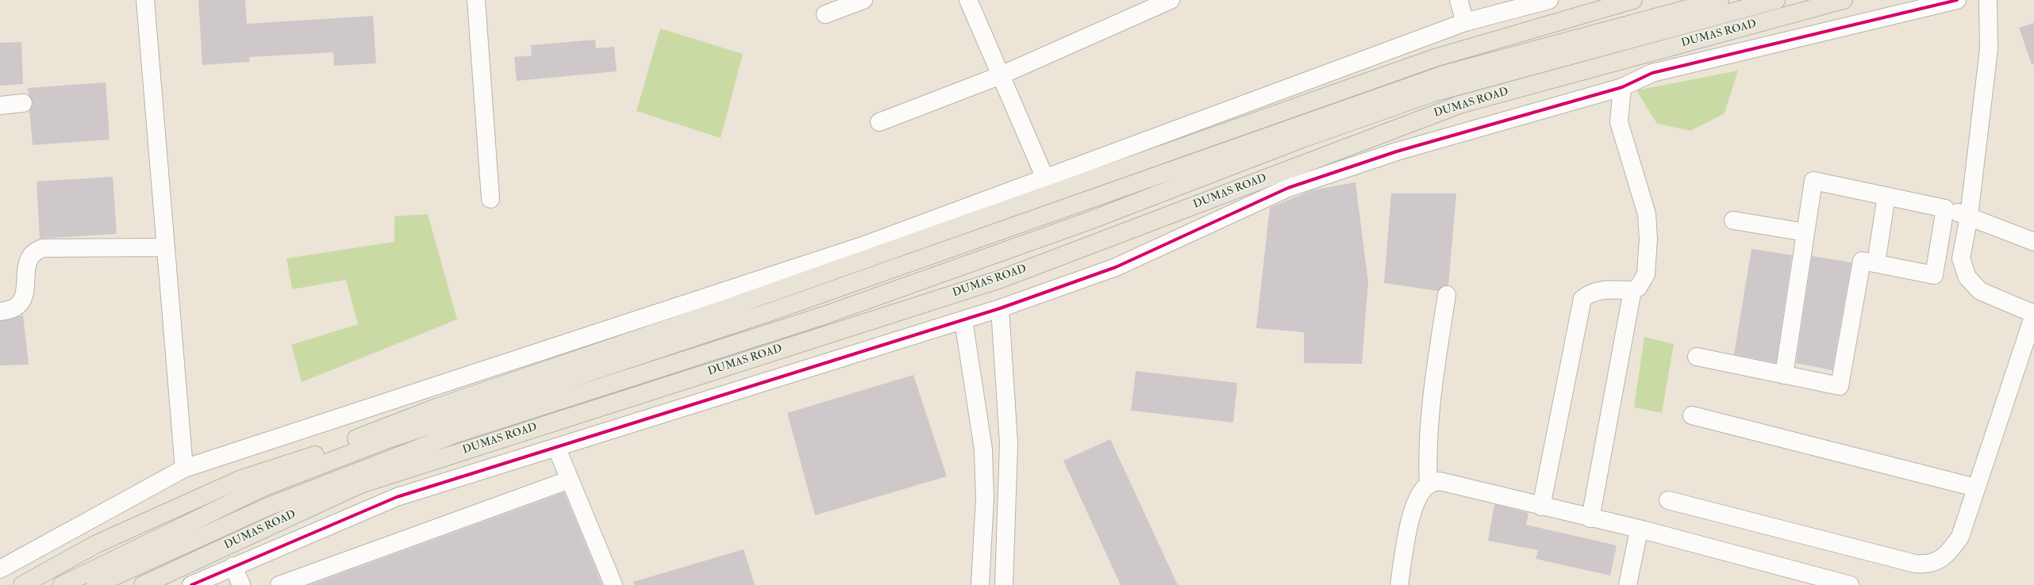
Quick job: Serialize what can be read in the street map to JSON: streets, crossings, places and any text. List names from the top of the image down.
{
  "streets": {
    "main road": ["DUMAS ROAD"]
  }
}
